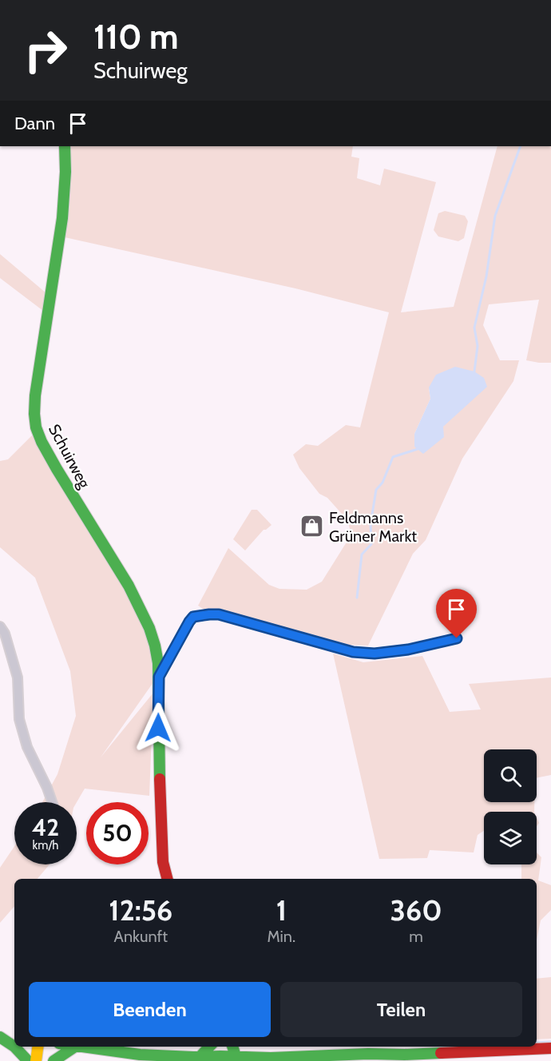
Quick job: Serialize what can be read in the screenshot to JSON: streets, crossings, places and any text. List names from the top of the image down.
{
  "streets": {
    "main road": ["Schuirweg"]
  },
  "places": {
    "shop": ["Feldmanns Grüner Markt"]
  },
  "page": {
    "turn": ["110 m", "Schuirweg"],
    "then": "Dann",
    "speed": "42 km/h",
    "limit": "50",
    "eta": [
      "12:56",
      "Ankunft",
      "1",
      "Min.",
      "360",
      "m"
    ],
    "buttons": ["Beenden", "Teilen"]
  }
}
